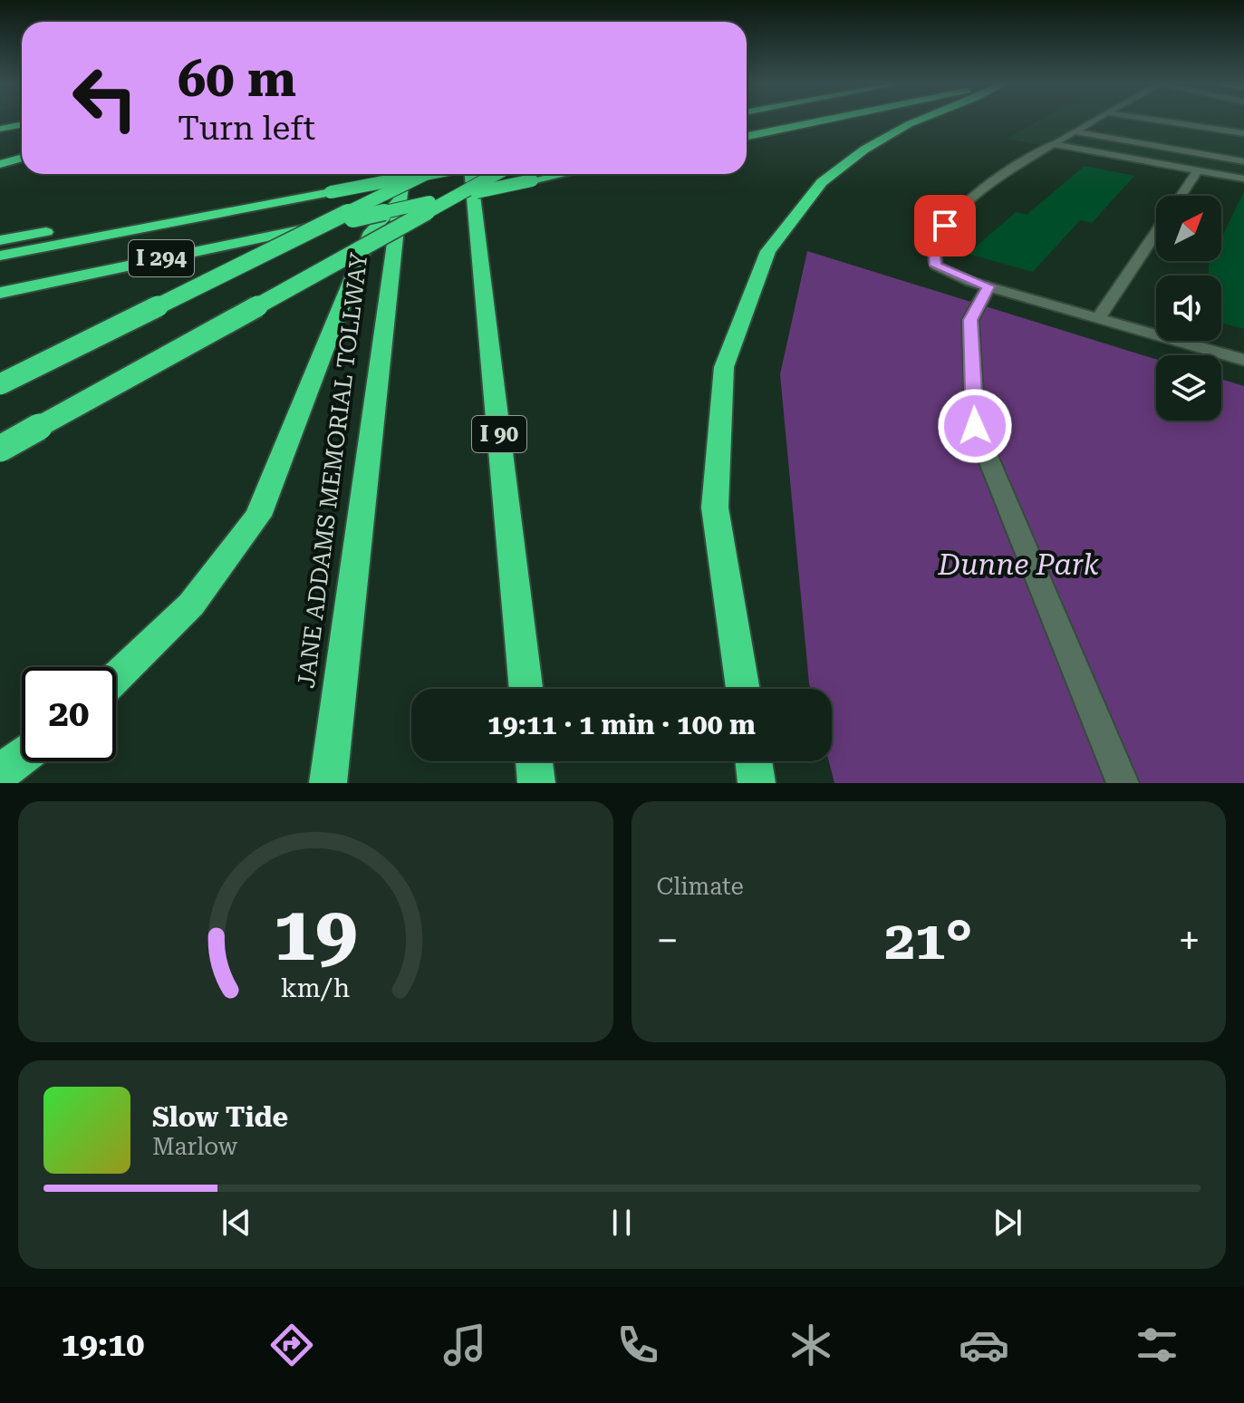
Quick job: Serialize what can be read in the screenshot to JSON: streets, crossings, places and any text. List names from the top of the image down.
{
  "streets": {
    "highway": ["I 294", "I 90", "JANE ADDAMS MEMORIAL TOLLWAY"]
  },
  "parks": ["Dunne Park"],
  "north": "top right",
  "page": {
    "turn": ["60 m", "Turn left"],
    "limit": "20",
    "trip": "19:11 · 1 min · 100 m",
    "tile": "Climate",
    "heat": ["−", "21°", "+"],
    "song": ["Slow Tide", "Marlow"],
    "tabs": "19:10",
    "gauge": ["19", "km/h"]
  }
}
